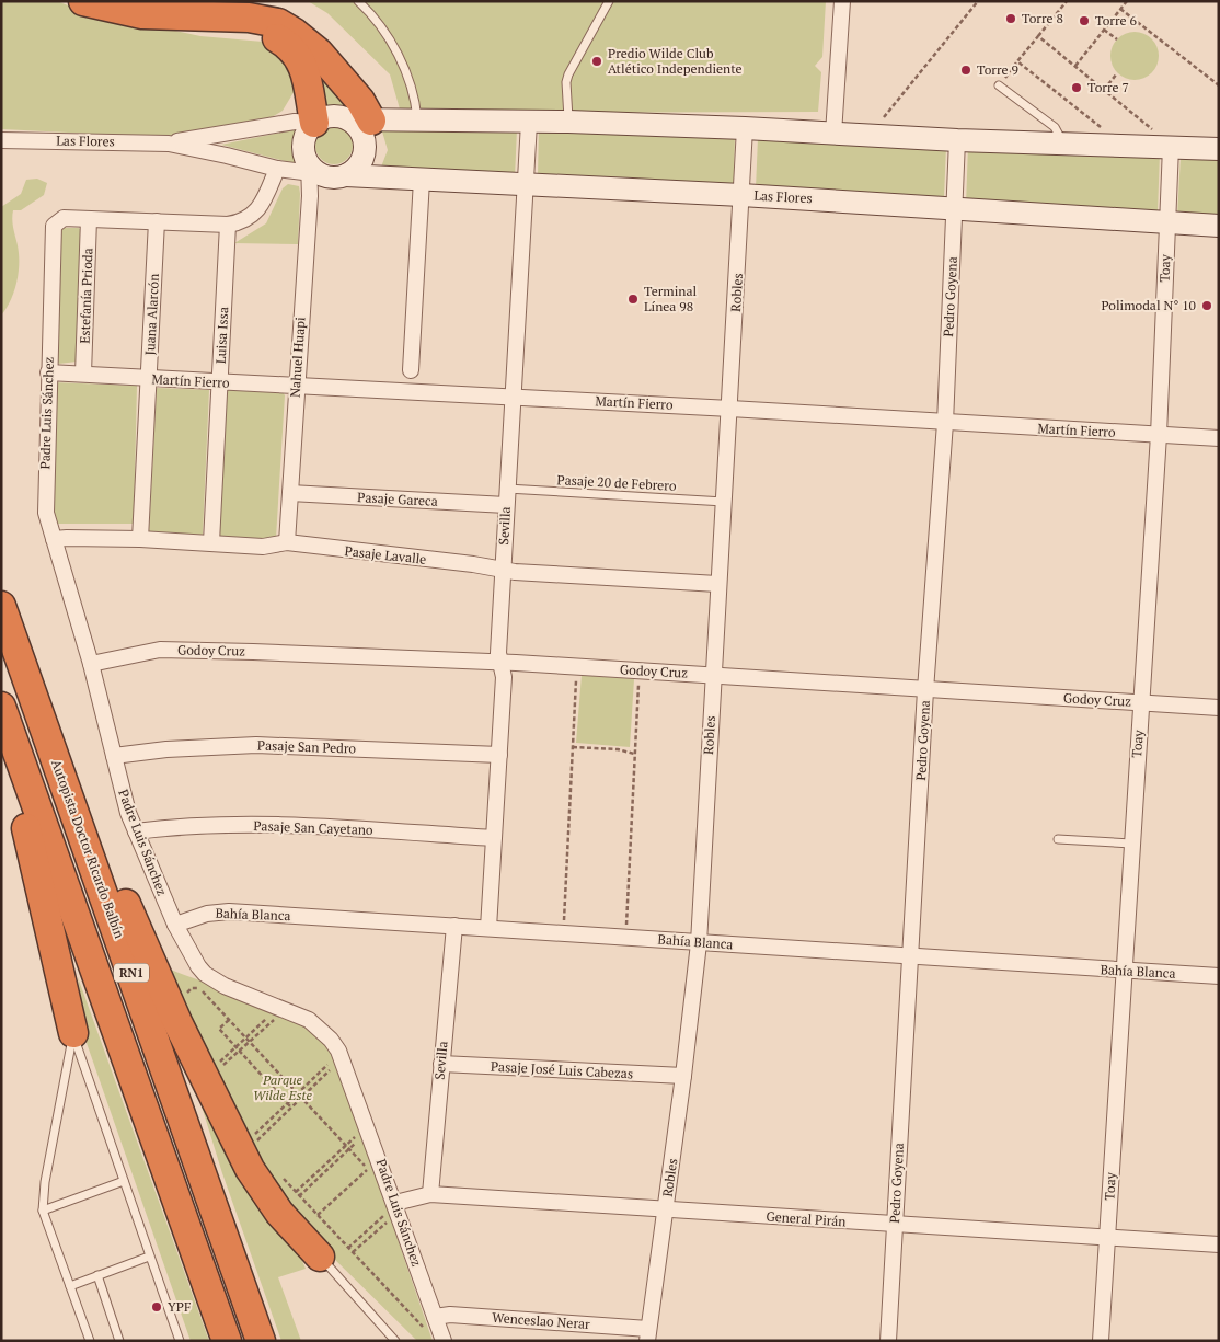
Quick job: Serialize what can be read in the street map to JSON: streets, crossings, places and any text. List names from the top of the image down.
{
  "streets": {
    "highway": ["Autopista Doctor Ricardo Balbín", "RN1"],
    "street": [
      "Las Flores",
      "Toay",
      "Robles",
      "Estefanía Prioda",
      "Pedro Goyena",
      "Juana Alarcón",
      "Luisa Issa",
      "Nahuel Huapi",
      "Martín Fierro",
      "Padre Luis Sánchez",
      "Pasaje Gareca",
      "Sevilla",
      "Pasaje Lavalle",
      "Godoy Cruz",
      "Pasaje San Pedro",
      "Pasaje San Cayetano",
      "Bahía Blanca",
      "Pasaje José Luis Cabezas",
      "General Pirán",
      "Wenceslao Nerar"
    ],
    "lane": ["Pasaje 20 de Febrero"]
  },
  "crossings": [
    ["Las Flores", "Toay"],
    ["Las Flores", "Robles"],
    ["Las Flores", "Pedro Goyena"],
    ["Las Flores", "Nahuel Huapi"],
    ["Las Flores", "Sevilla"],
    ["Toay", "Martín Fierro"],
    ["Toay", "Godoy Cruz"],
    ["Toay", "Bahía Blanca"],
    ["Toay", "General Pirán"],
    ["Robles", "Martín Fierro"],
    ["Robles", "Pasaje 20 de Febrero"],
    ["Robles", "Pasaje Lavalle"],
    ["Robles", "Godoy Cruz"],
    ["Robles", "Bahía Blanca"],
    ["Robles", "Pasaje José Luis Cabezas"],
    ["Robles", "General Pirán"],
    ["Robles", "Wenceslao Nerar"],
    ["Estefanía Prioda", "Martín Fierro"],
    ["Estefanía Prioda", "Padre Luis Sánchez"],
    ["Pedro Goyena", "Martín Fierro"],
    ["Pedro Goyena", "Godoy Cruz"],
    ["Pedro Goyena", "Bahía Blanca"],
    ["Pedro Goyena", "General Pirán"],
    ["Juana Alarcón", "Martín Fierro"],
    ["Juana Alarcón", "Pasaje Lavalle"],
    ["Luisa Issa", "Martín Fierro"],
    ["Luisa Issa", "Pasaje Lavalle"],
    ["Nahuel Huapi", "Martín Fierro"],
    ["Nahuel Huapi", "Pasaje Gareca"],
    ["Nahuel Huapi", "Pasaje Lavalle"],
    ["Martín Fierro", "Padre Luis Sánchez"],
    ["Martín Fierro", "Sevilla"],
    ["Padre Luis Sánchez", "Pasaje Lavalle"],
    ["Padre Luis Sánchez", "Godoy Cruz"],
    ["Padre Luis Sánchez", "Pasaje San Pedro"],
    ["Padre Luis Sánchez", "Pasaje San Cayetano"],
    ["Padre Luis Sánchez", "Bahía Blanca"],
    ["Padre Luis Sánchez", "General Pirán"],
    ["Padre Luis Sánchez", "Wenceslao Nerar"],
    ["Pasaje 20 de Febrero", "Sevilla"],
    ["Pasaje Gareca", "Sevilla"],
    ["Sevilla", "Pasaje Lavalle"],
    ["Sevilla", "Godoy Cruz"],
    ["Sevilla", "Pasaje San Pedro"],
    ["Sevilla", "Pasaje San Cayetano"],
    ["Sevilla", "Bahía Blanca"],
    ["Sevilla", "Pasaje José Luis Cabezas"],
    ["Sevilla", "General Pirán"]
  ],
  "parks": ["Parque Wilde Este"],
  "places": [
    "Torre 8",
    "Torre 6",
    "Predio Wilde Club Atlético Independiente",
    "Torre 9",
    "Torre 7",
    "Terminal Línea 98",
    "Polimodal N° 10",
    "YPF"
  ]
}
